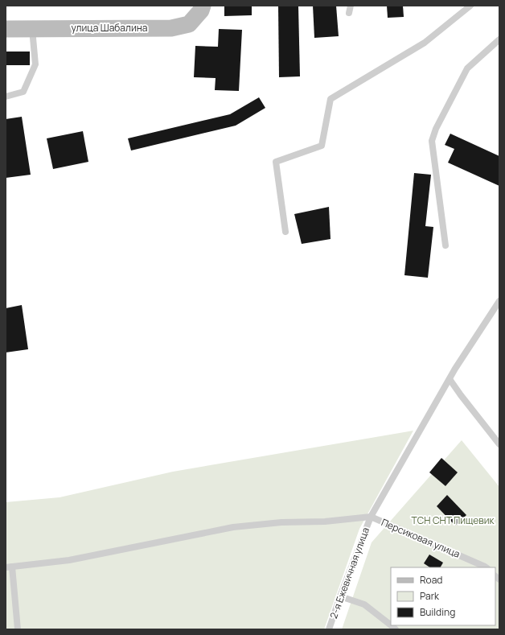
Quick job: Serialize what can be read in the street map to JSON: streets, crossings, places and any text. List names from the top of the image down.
{
  "streets": {
    "main road": ["улица Шабалина"],
    "lane": ["Персиковая улица", "2-я Ежевичная улица"]
  },
  "crossings": [
    ["Персиковая улица", "2-я Ежевичная улица"]
  ],
  "parks": ["ТСН СНТ Пищевик"],
  "legend": ["Road", "Park", "Building"]
}
